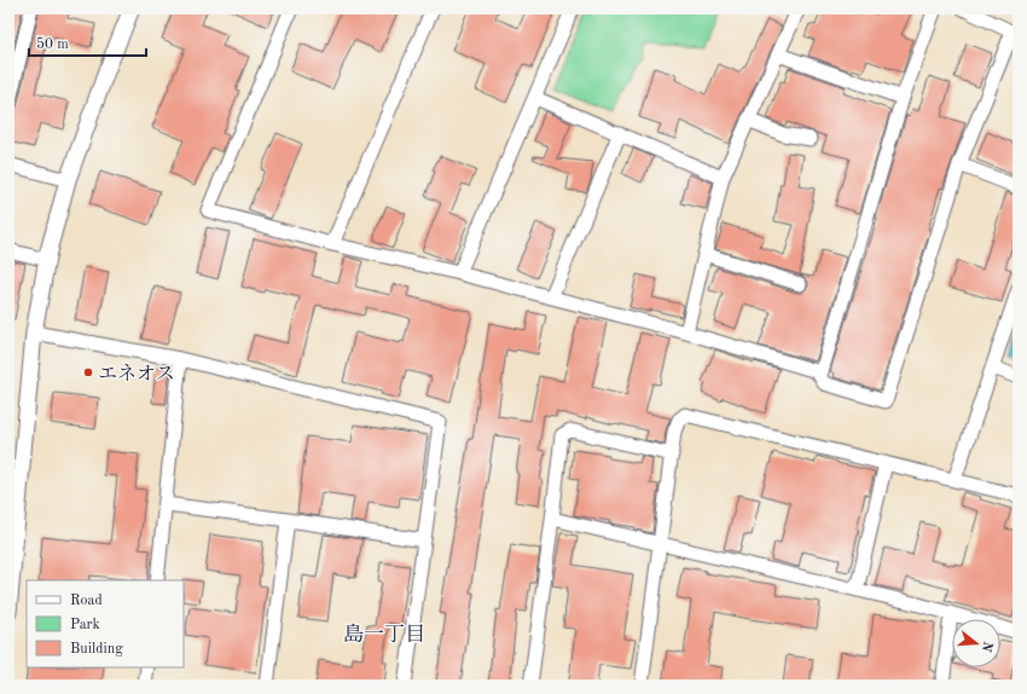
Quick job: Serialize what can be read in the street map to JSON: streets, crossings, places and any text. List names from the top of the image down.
{
  "districts": ["島一丁目"],
  "places": ["エネオス"],
  "legend": ["Road", "Park", "Building"],
  "scale_bar": "50 m",
  "north": "right"
}
